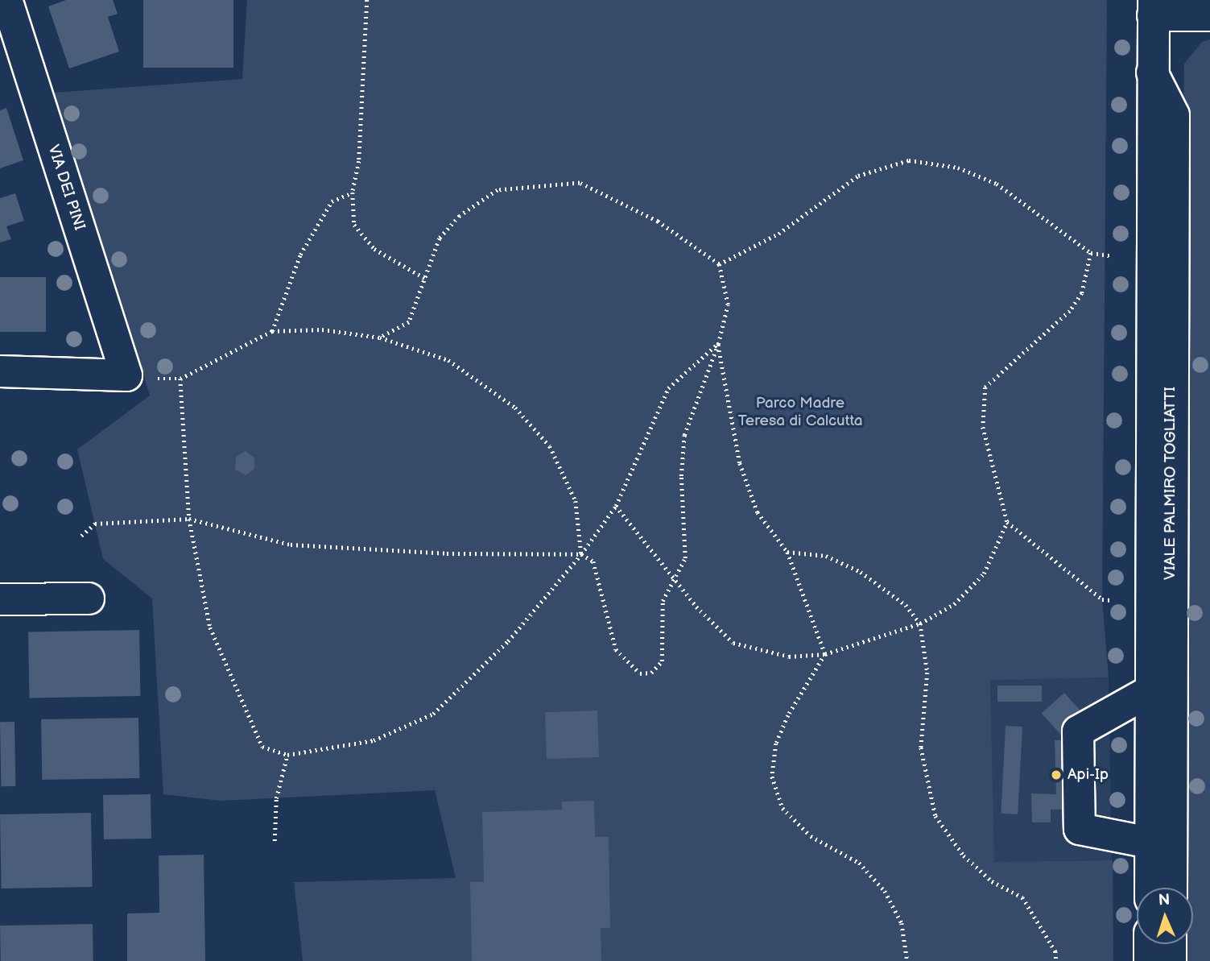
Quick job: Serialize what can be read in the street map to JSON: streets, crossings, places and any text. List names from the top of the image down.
{
  "streets": {
    "main road": ["VIA DEI PINI", "VIALE PALMIRO TOGLIATTI"]
  },
  "parks": ["Parco Madre Teresa di Calcutta"],
  "places": ["Api-Ip"],
  "north": "top"
}
